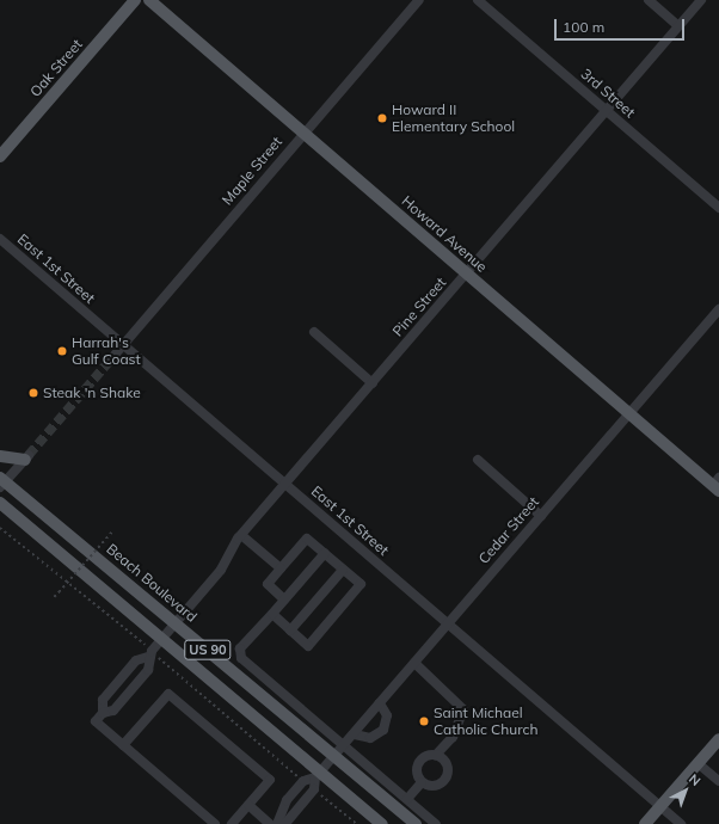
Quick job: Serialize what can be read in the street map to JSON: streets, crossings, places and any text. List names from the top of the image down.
{
  "streets": {
    "main road": [
      "Oak Street",
      "Howard Avenue",
      "Beach Boulevard",
      "US 90"
    ],
    "street": [
      "3rd Street",
      "Maple Street",
      "East 1st Street",
      "Pine Street",
      "Cedar Street"
    ]
  },
  "crossings": [
    ["3rd Street", "Pine Street"],
    ["Maple Street", "Howard Avenue"],
    ["Maple Street", "East 1st Street"],
    ["Howard Avenue", "Pine Street"],
    ["Howard Avenue", "Cedar Street"],
    ["East 1st Street", "Pine Street"],
    ["East 1st Street", "Cedar Street"],
    ["Pine Street", "Beach Boulevard"],
    ["Pine Street", "US 90"],
    ["Cedar Street", "Beach Boulevard"],
    ["Cedar Street", "US 90"]
  ],
  "places": [
    "Howard II Elementary School",
    "Harrah's Gulf Coast",
    "Steak 'n Shake",
    "Saint Michael Catholic Church"
  ],
  "scale_bar": "100 m",
  "north": "top right"
}
